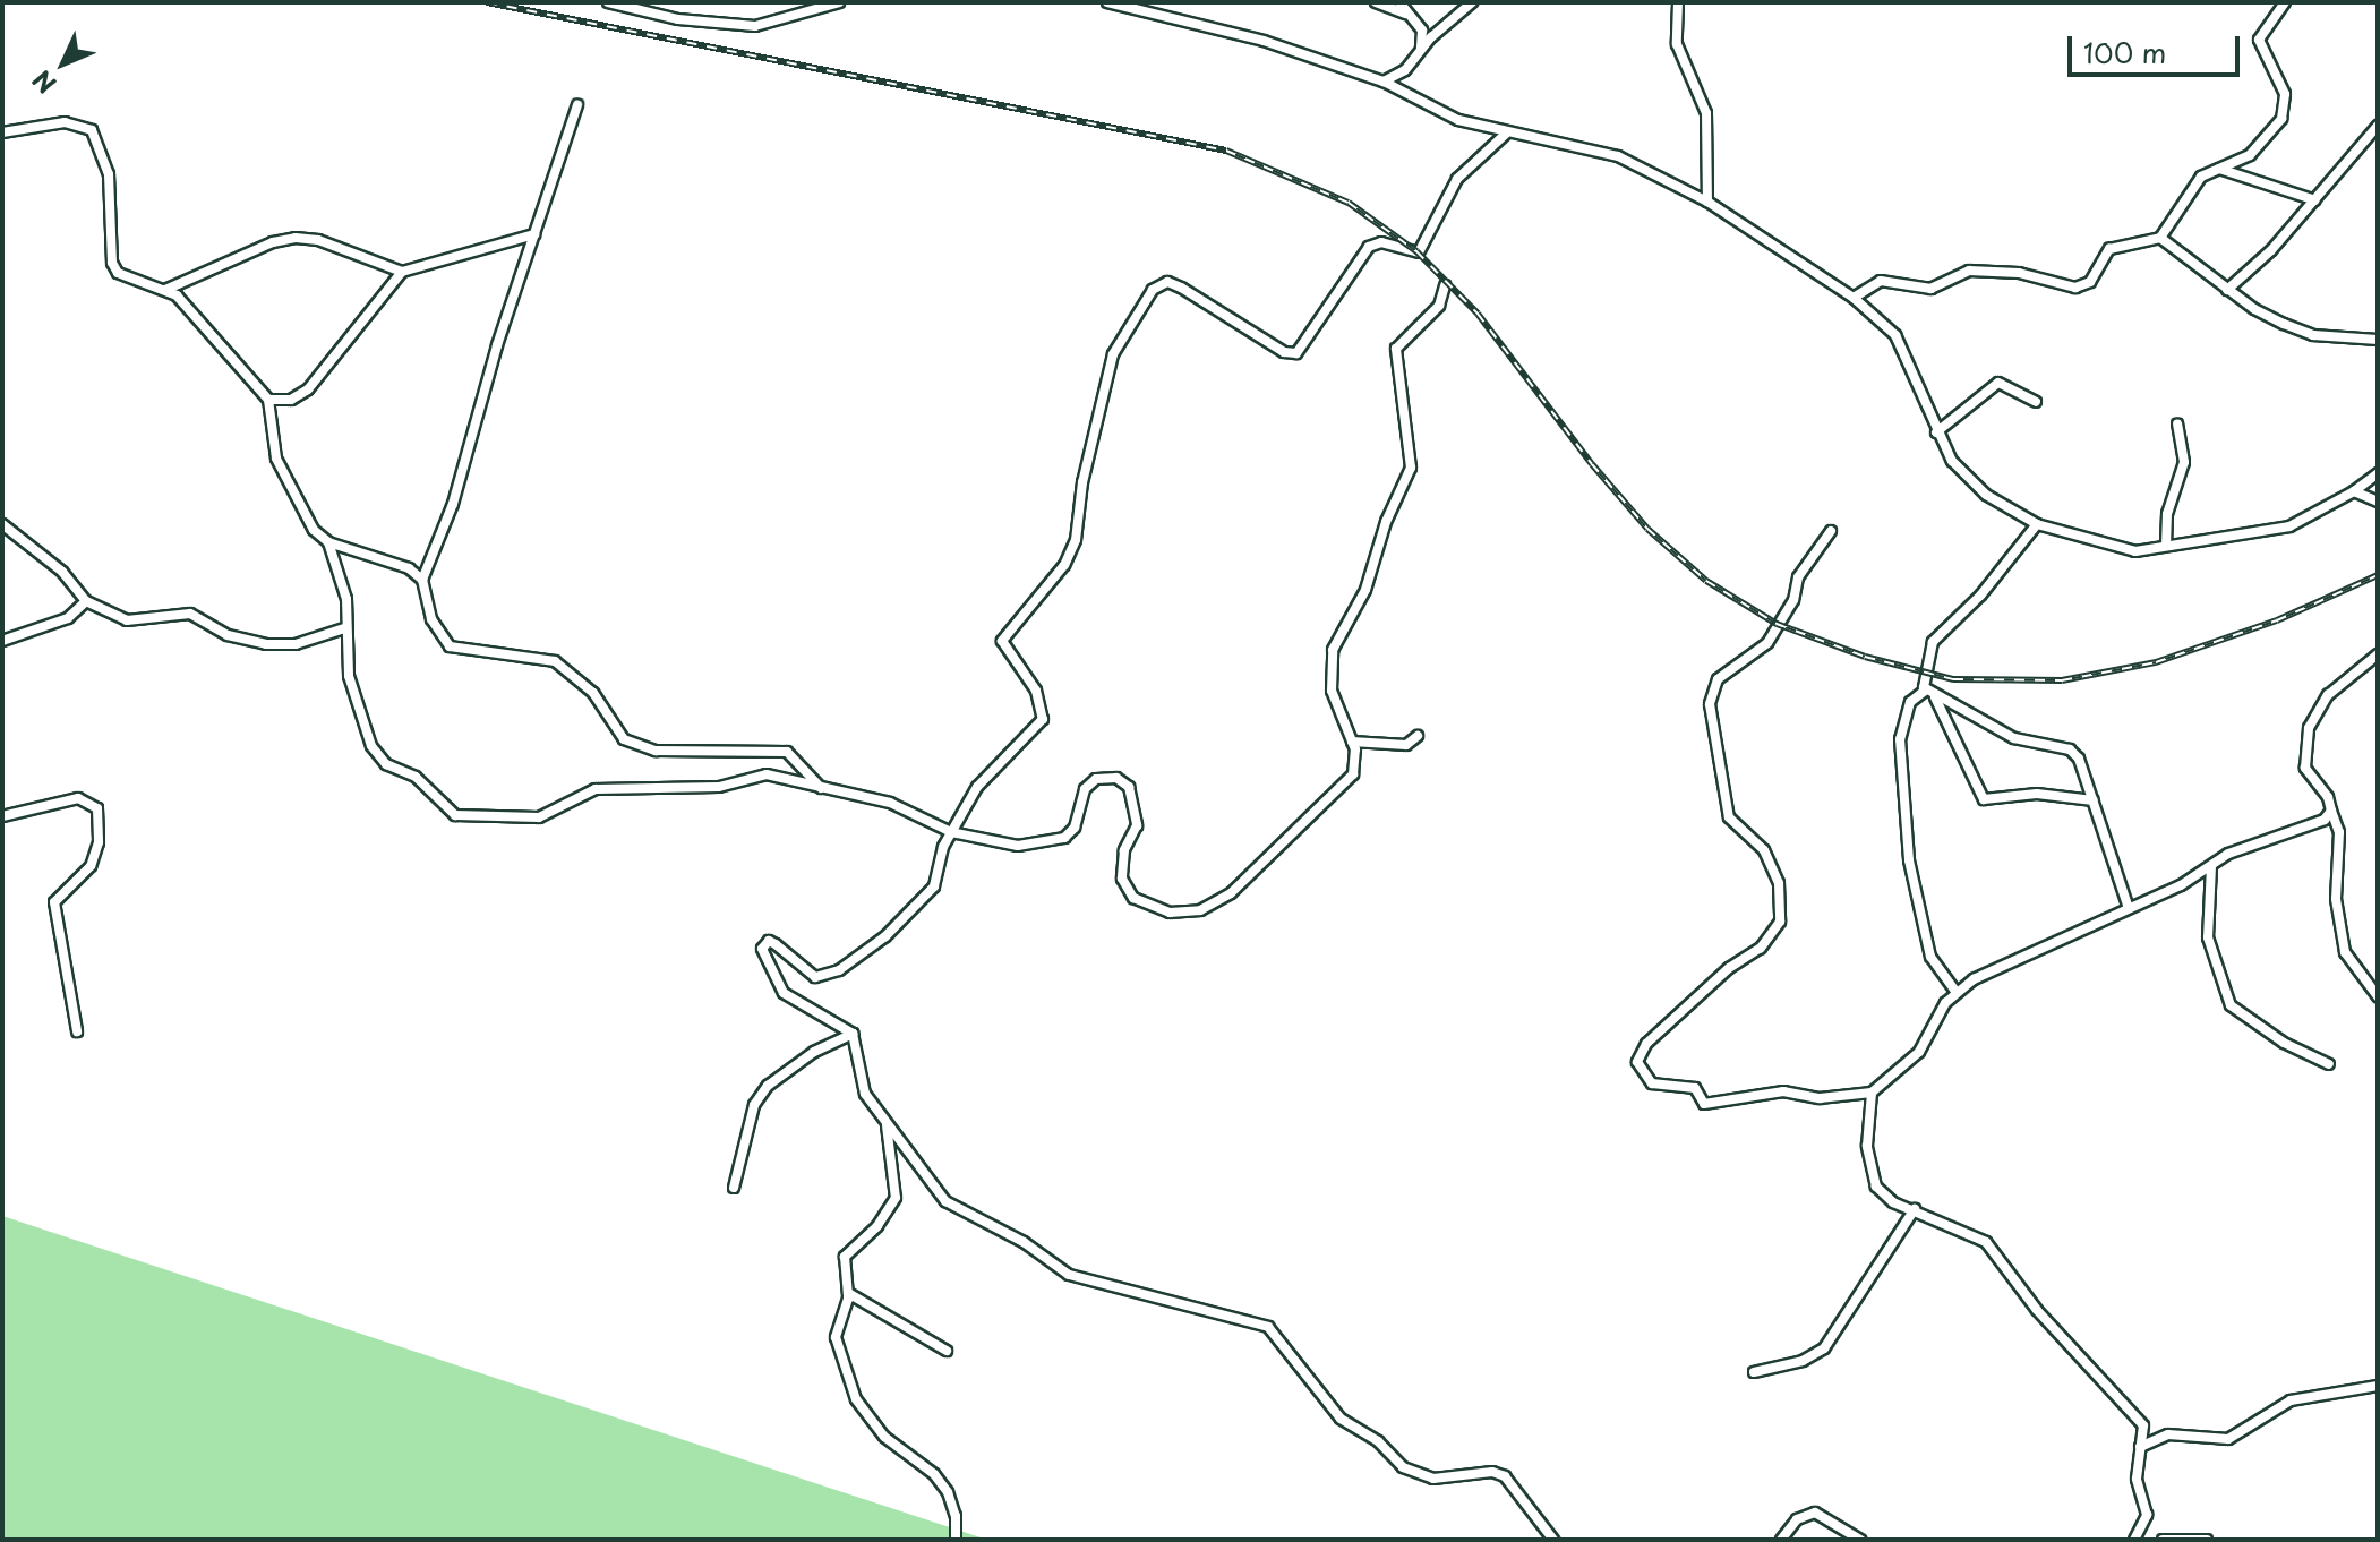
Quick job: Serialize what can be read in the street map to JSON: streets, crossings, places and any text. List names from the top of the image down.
{
  "scale_bar": "100 m",
  "north": "bottom left"
}
